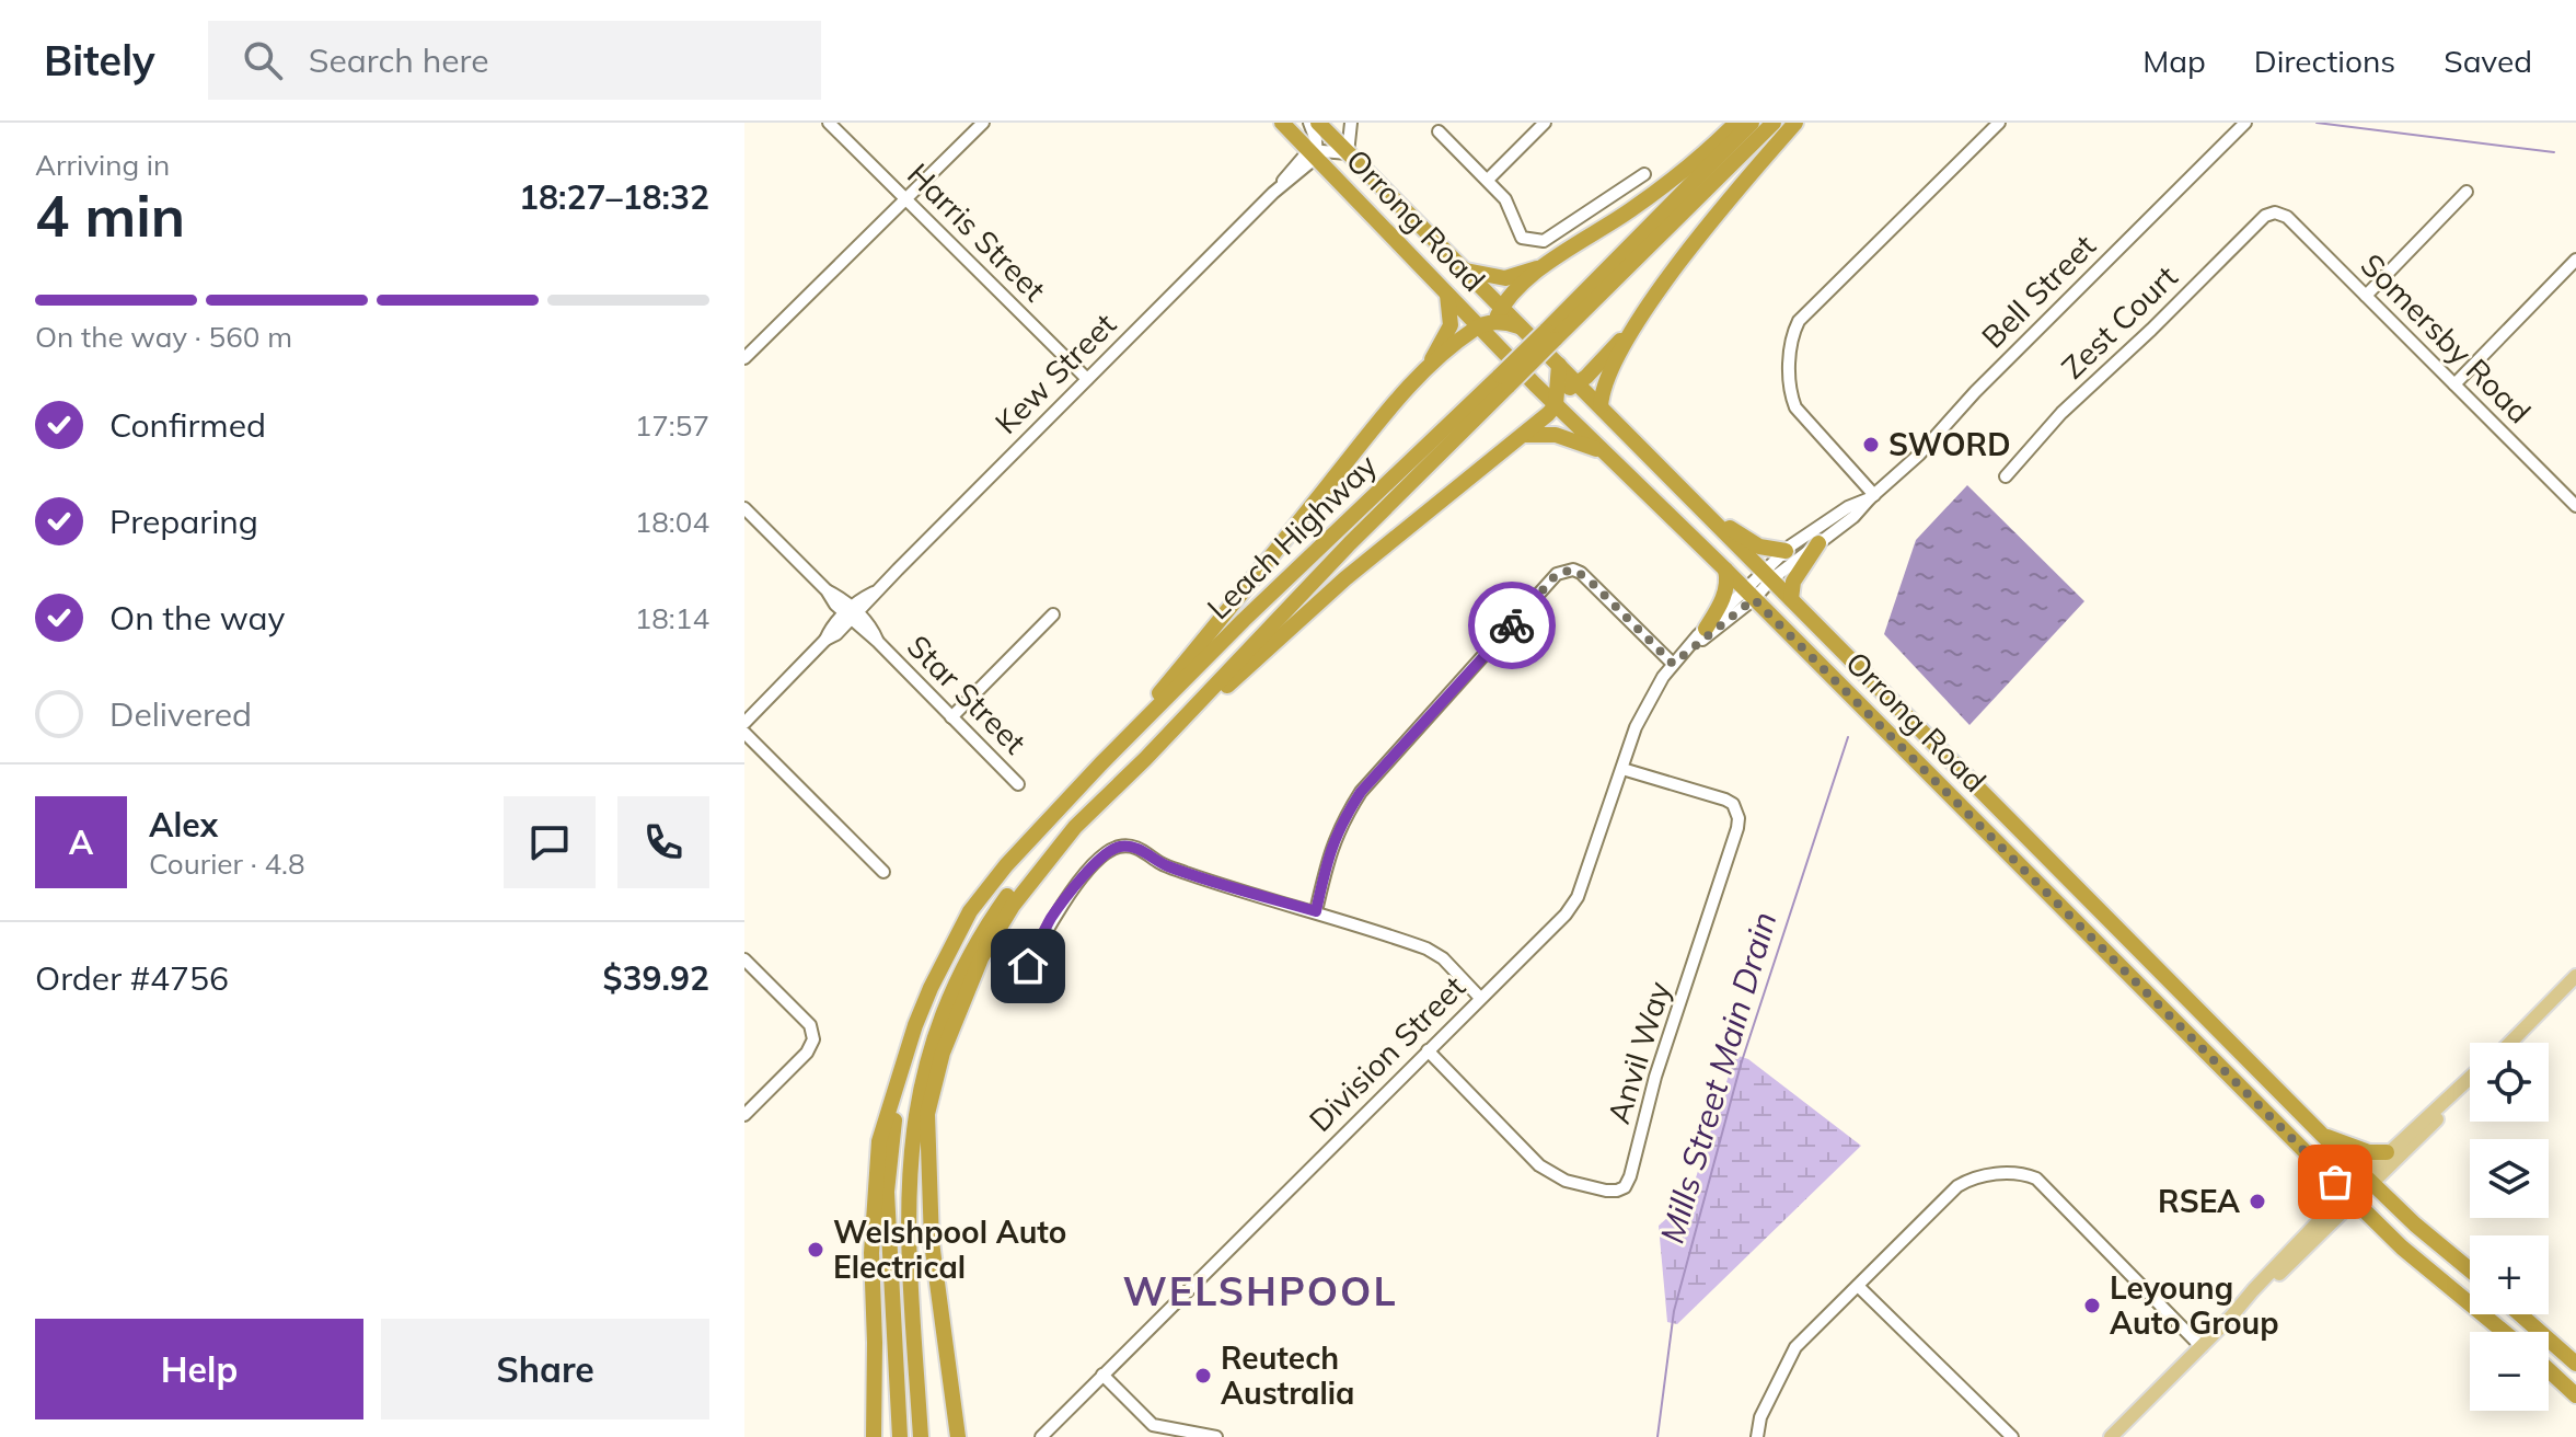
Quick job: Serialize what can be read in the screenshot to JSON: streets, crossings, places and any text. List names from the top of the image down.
{
  "streets": {
    "highway": ["Orrong Road", "Leach Highway"],
    "street": [
      "Harris Street",
      "Bell Street",
      "Zest Court",
      "Somersby Road",
      "Kew Street",
      "Star Street",
      "Anvil Way",
      "Division Street"
    ]
  },
  "crossings": [
    ["Orrong Road", "Bell Street"],
    ["Orrong Road", "Kew Street"],
    ["Orrong Road", "Division Street"],
    ["Harris Street", "Kew Street"],
    ["Zest Court", "Somersby Road"],
    ["Kew Street", "Star Street"],
    ["Anvil Way", "Division Street"]
  ],
  "districts": ["WELSHPOOL"],
  "water": ["Mills Street Main Drain"],
  "places": [
    "SWORD",
    "RSEA",
    "Welshpool Auto Electrical",
    "Leyoung Auto Group",
    "Reutech Australia"
  ],
  "page": {
    "header": "Bitely",
    "search": "Search here",
    "nav": ["Map", "Directions", "Saved"],
    "heading": ["4 min", "Arriving in", "18:27–18:32"],
    "panel": [
      "Alex",
      "Courier · 4.8",
      "Order #4756",
      "$39.92"
    ],
    "bar": "On the way · 560 m",
    "list": [
      ["Confirmed", "17:57"],
      ["Preparing", "18:04"],
      ["On the way", "18:14"],
      "Delivered"
    ],
    "round": "A",
    "map_buttons": ["+", "−"],
    "buttons": ["Help", "Share"]
  }
}
